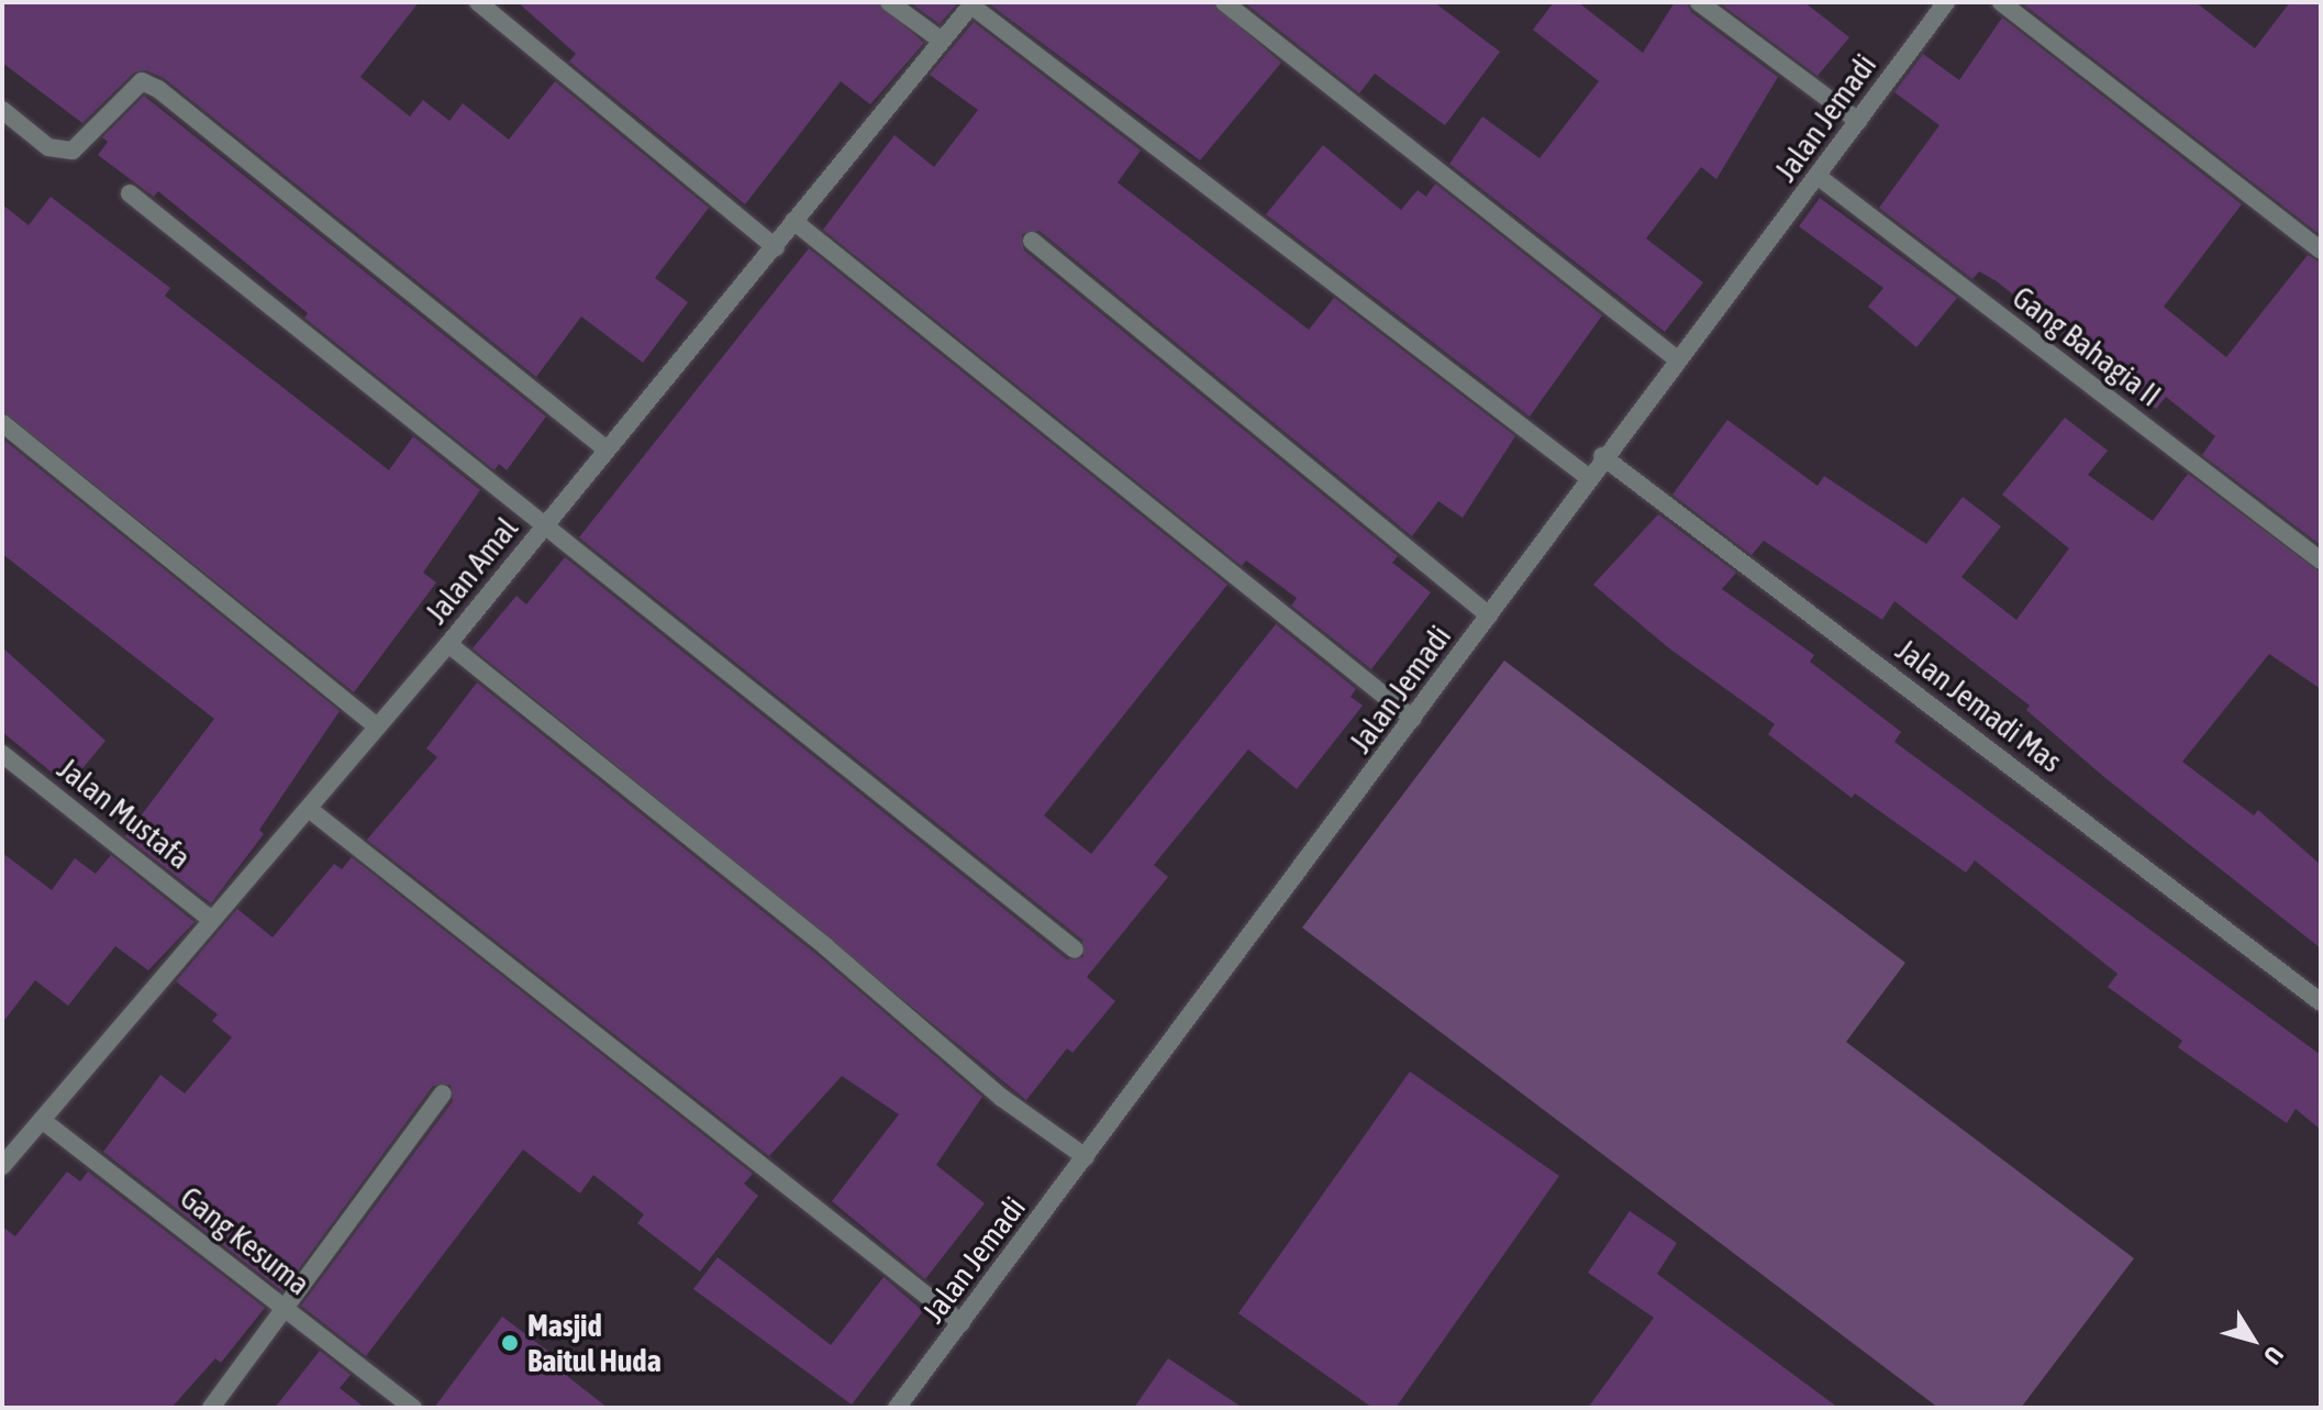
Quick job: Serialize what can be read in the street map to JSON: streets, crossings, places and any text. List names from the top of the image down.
{
  "streets": {
    "street": [
      "Jalan Jemadi",
      "Gang Bahagia II",
      "Jalan Amal",
      "Jalan Jemadi Mas",
      "Jalan Mustafa",
      "Gang Kesuma"
    ]
  },
  "crossings": [
    ["Jalan Jemadi", "Gang Bahagia II"],
    ["Jalan Jemadi", "Jalan Jemadi Mas"],
    ["Jalan Amal", "Jalan Mustafa"],
    ["Jalan Amal", "Gang Kesuma"]
  ],
  "places": ["Masjid Baitul Huda"],
  "north": "bottom right"
}
